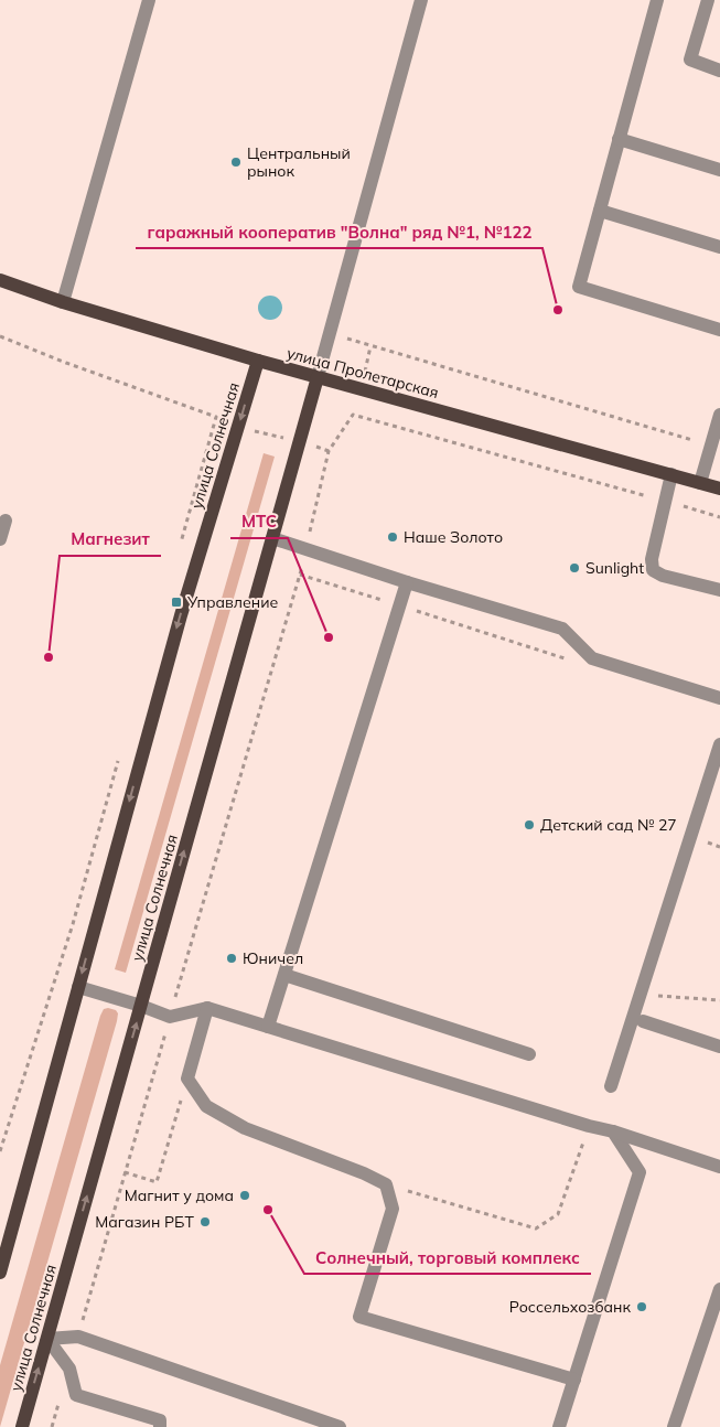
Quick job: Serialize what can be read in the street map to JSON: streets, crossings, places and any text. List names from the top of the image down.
{
  "streets": {
    "main road": ["улица Пролетарская", "улица Солнечная"]
  },
  "crossings": [
    ["улица Пролетарская", "улица Солнечная"]
  ],
  "places": {
    "other": [
      "Центральный рынок",
      "гаражный кооператив \"Волна\" ряд №1, №122",
      "Наше Золото",
      "Sunlight",
      "МТС",
      "Магнезит",
      "Детский сад № 27",
      "Юничел",
      "Магнит у дома",
      "Солнечный, торговый комплекс",
      "Магазин РБТ",
      "Россельхозбанк"
    ],
    "transit": ["Управление"]
  }
}
